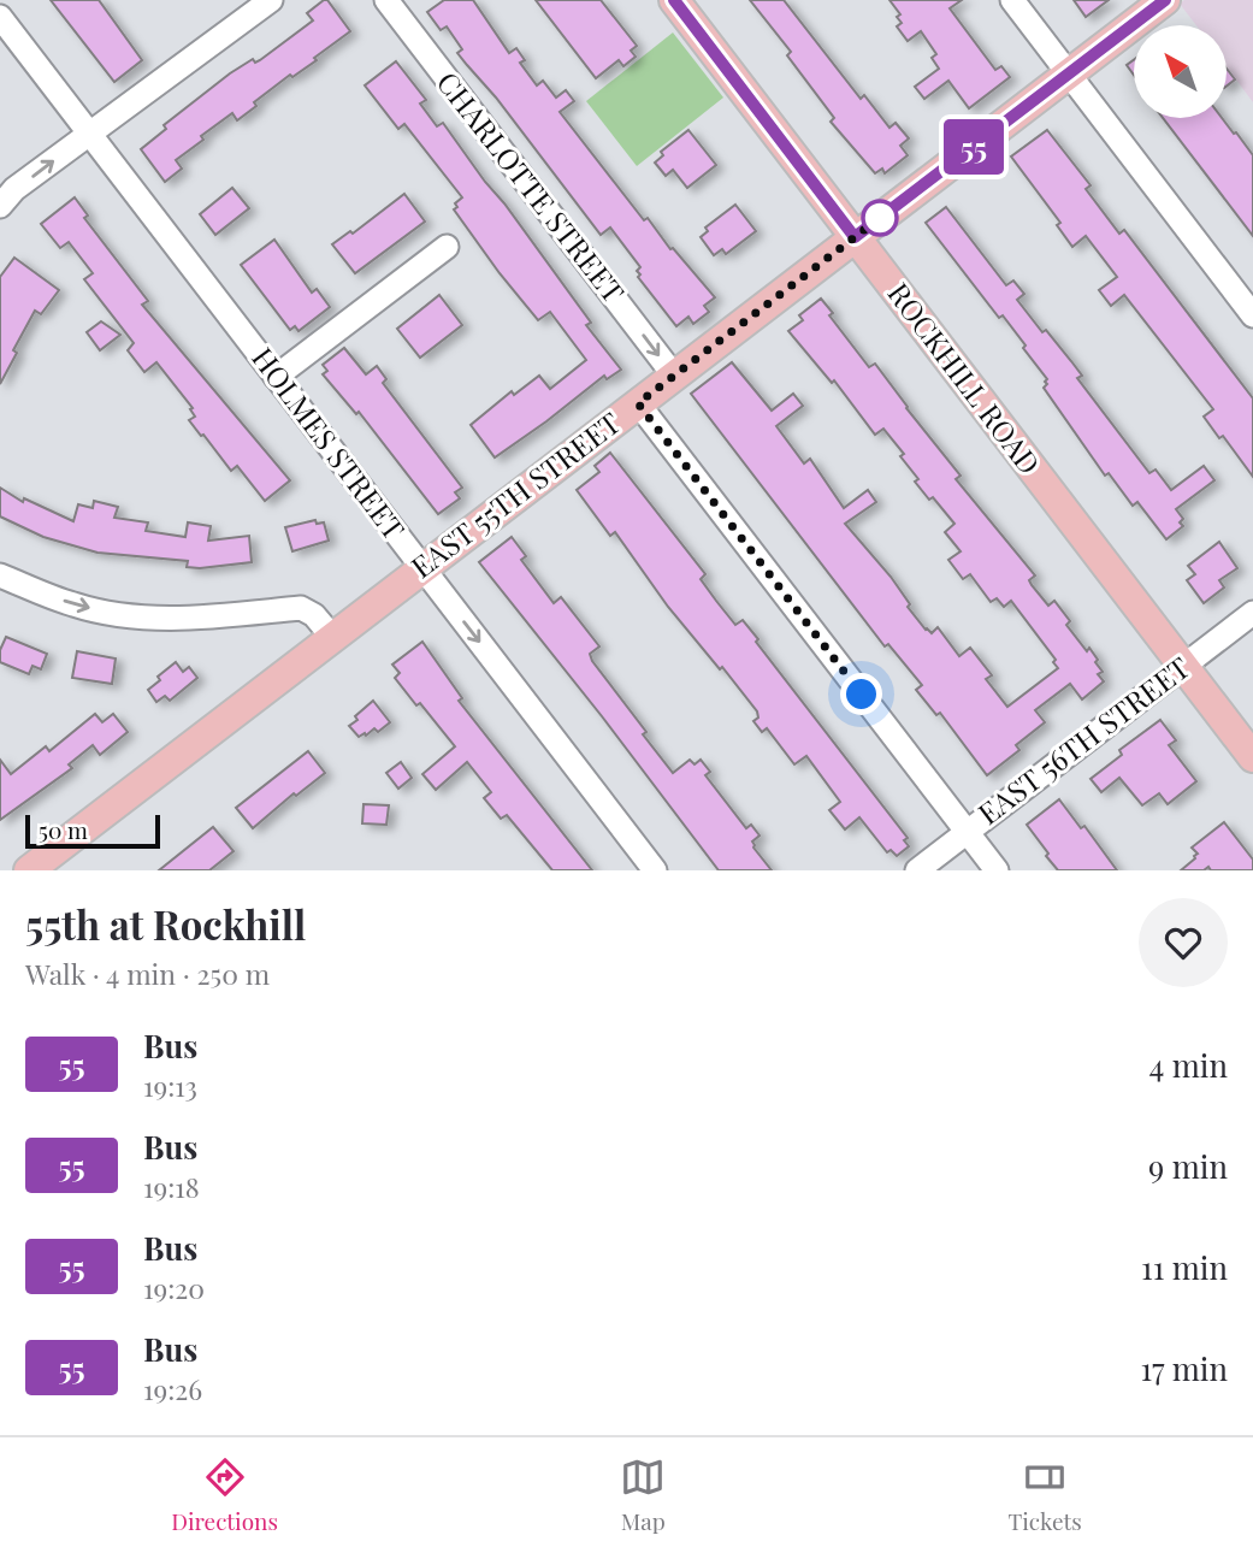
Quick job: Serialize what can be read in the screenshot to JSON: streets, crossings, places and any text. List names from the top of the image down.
{
  "streets": {
    "main road": ["ROCKHILL ROAD", "EAST 55TH STREET"],
    "street": ["CHARLOTTE STREET", "HOLMES STREET", "EAST 56TH STREET"]
  },
  "crossings": [
    ["CHARLOTTE STREET", "EAST 55TH STREET"],
    ["ROCKHILL ROAD", "EAST 55TH STREET"],
    ["ROCKHILL ROAD", "EAST 56TH STREET"],
    ["HOLMES STREET", "EAST 55TH STREET"]
  ],
  "one_way": ["CHARLOTTE STREET", "HOLMES STREET"],
  "lines": ["bus line 55"],
  "scale_bar": "50 m",
  "north": "top left",
  "page": {
    "on_map": "55",
    "scale": "50 m",
    "heading": ["55th at Rockhill", "Walk · 4 min · 250 m"],
    "list": [
      {
        "mark": "55",
        "name": "Bus",
        "note": "19:13",
        "value": "4 min"
      },
      {
        "mark": "55",
        "name": "Bus",
        "note": "19:18",
        "value": "9 min"
      },
      {
        "mark": "55",
        "name": "Bus",
        "note": "19:20",
        "value": "11 min"
      },
      {
        "mark": "55",
        "name": "Bus",
        "note": "19:26",
        "value": "17 min"
      }
    ],
    "tabs": ["Directions", "Map", "Tickets"]
  }
}
